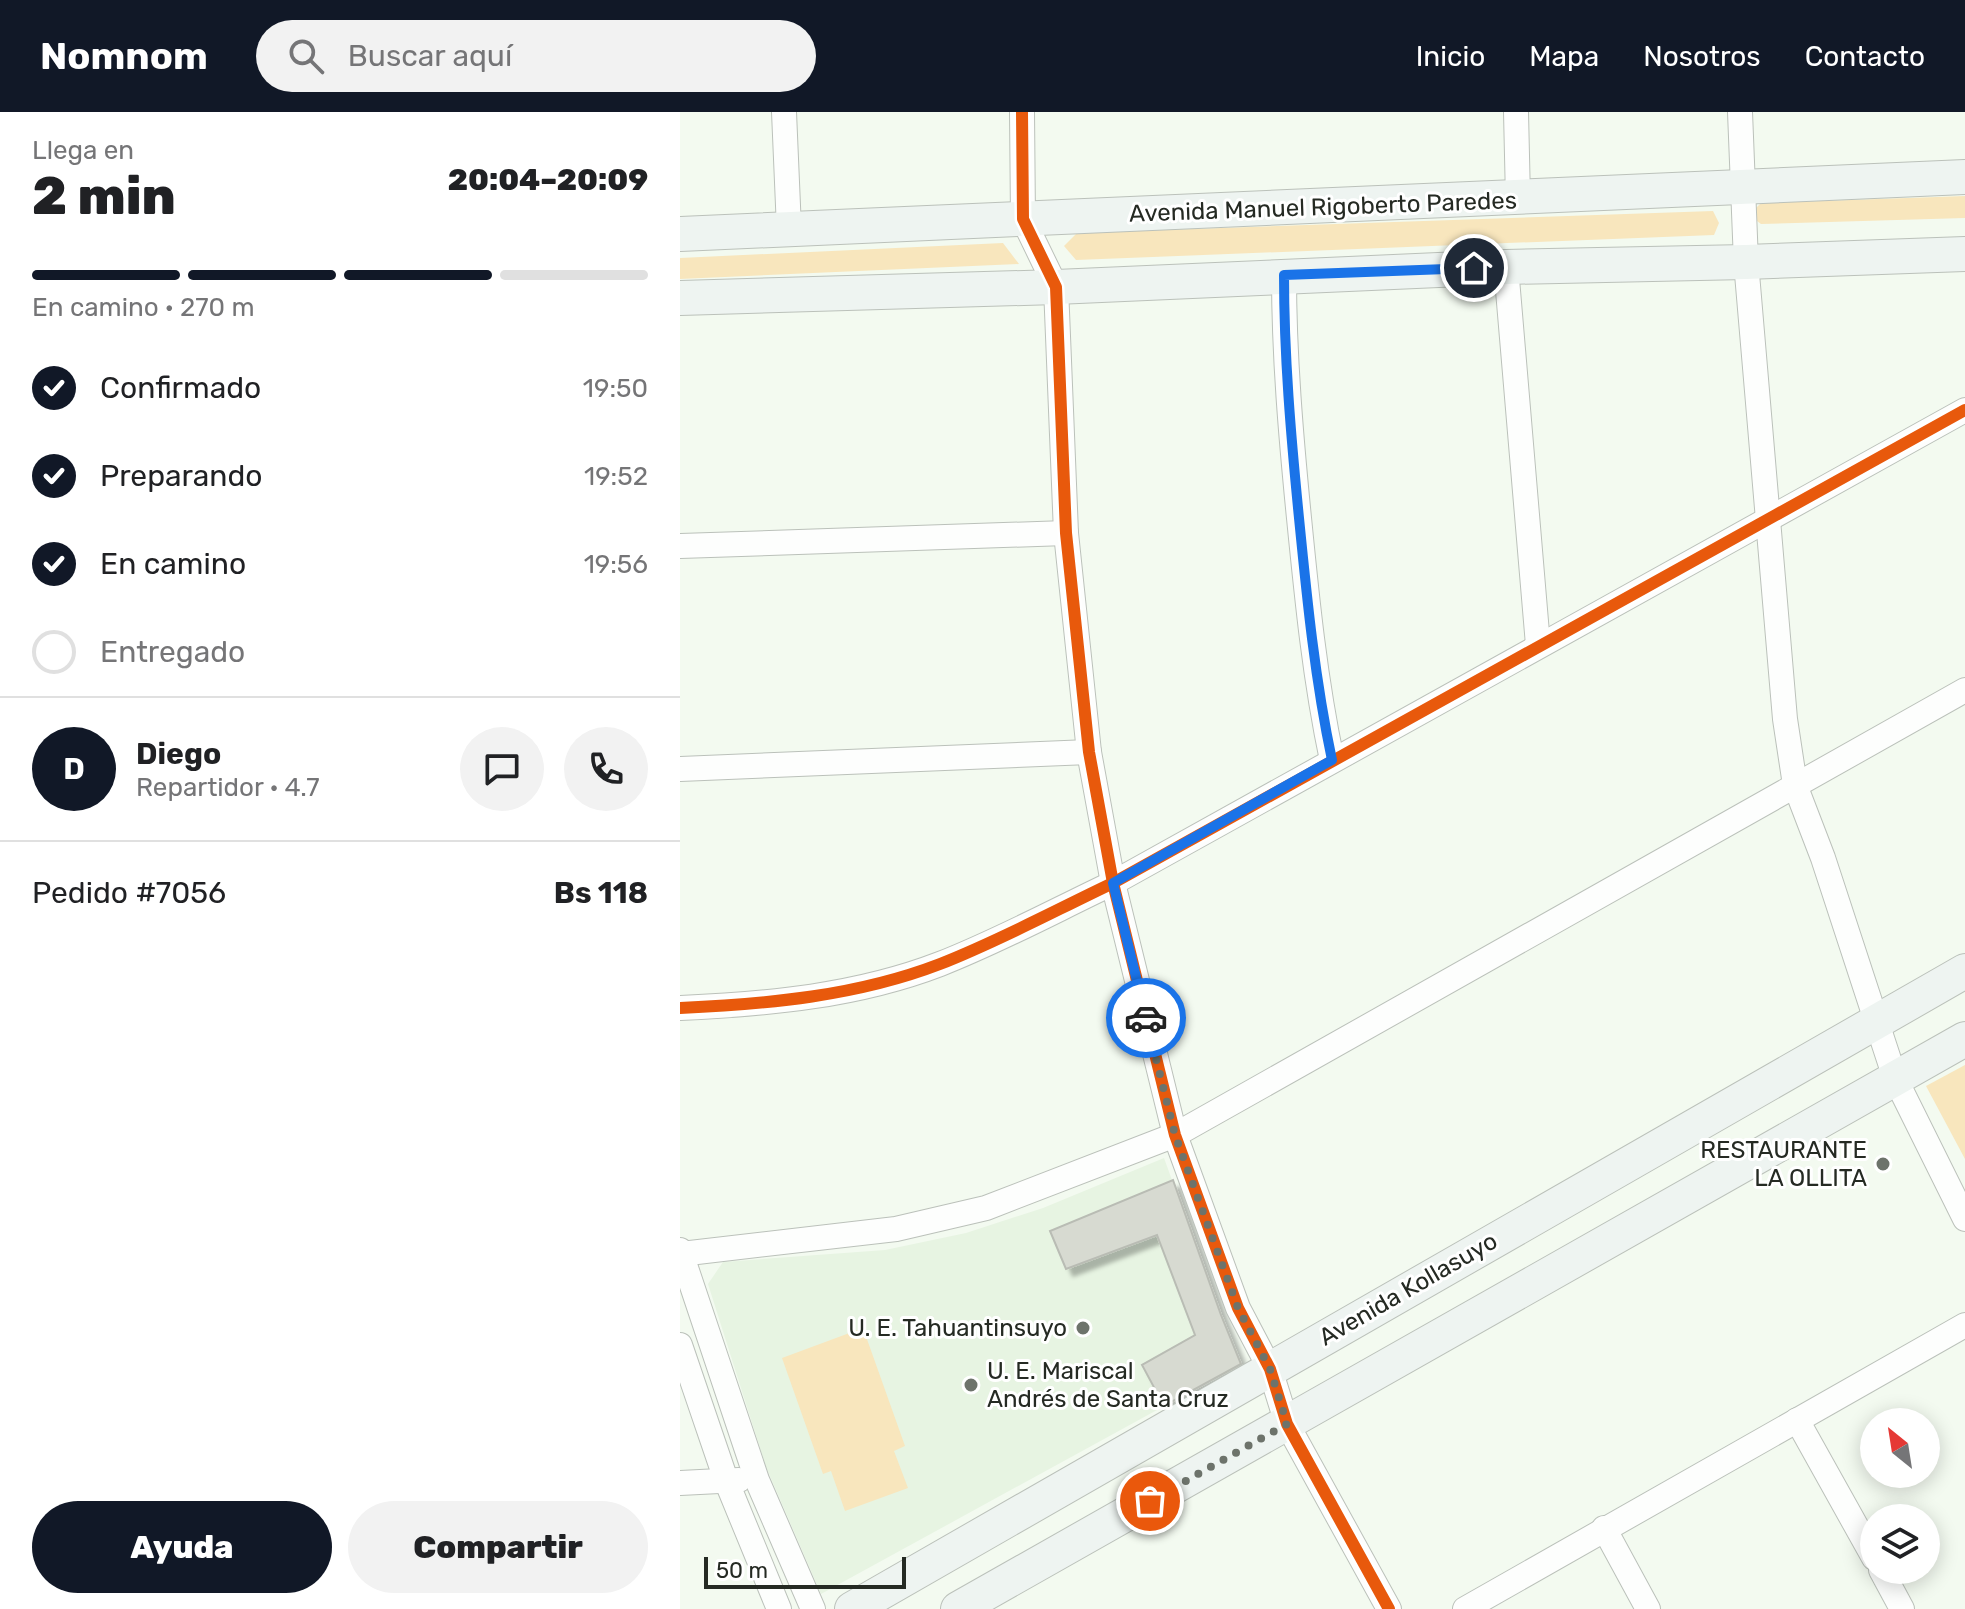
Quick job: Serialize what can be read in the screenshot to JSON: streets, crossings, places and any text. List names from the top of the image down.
{
  "streets": {
    "street": ["Avenida Manuel Rigoberto Paredes", "Avenida Kollasuyo"]
  },
  "places": ["RESTAURANTE LA OLLITA", "U. E. Tahuantinsuyo", "U. E. Mariscal Andrés de Santa Cruz"],
  "scale_bar": "50 m",
  "north": "top left",
  "page": {
    "header": "Nomnom",
    "search": "Buscar aquí",
    "nav": [
      "Inicio",
      "Mapa",
      "Nosotros",
      "Contacto"
    ],
    "heading": ["2 min", "Llega en", "20:04–20:09"],
    "panel": [
      "Diego",
      "Repartidor · 4.7",
      "Pedido #7056",
      "Bs 118"
    ],
    "bar": "En camino · 270 m",
    "list": [
      ["Confirmado", "19:50"],
      ["Preparando", "19:52"],
      ["En camino", "19:56"],
      "Entregado"
    ],
    "round": "D",
    "buttons": ["Ayuda", "Compartir"],
    "scale": "50 m"
  }
}
